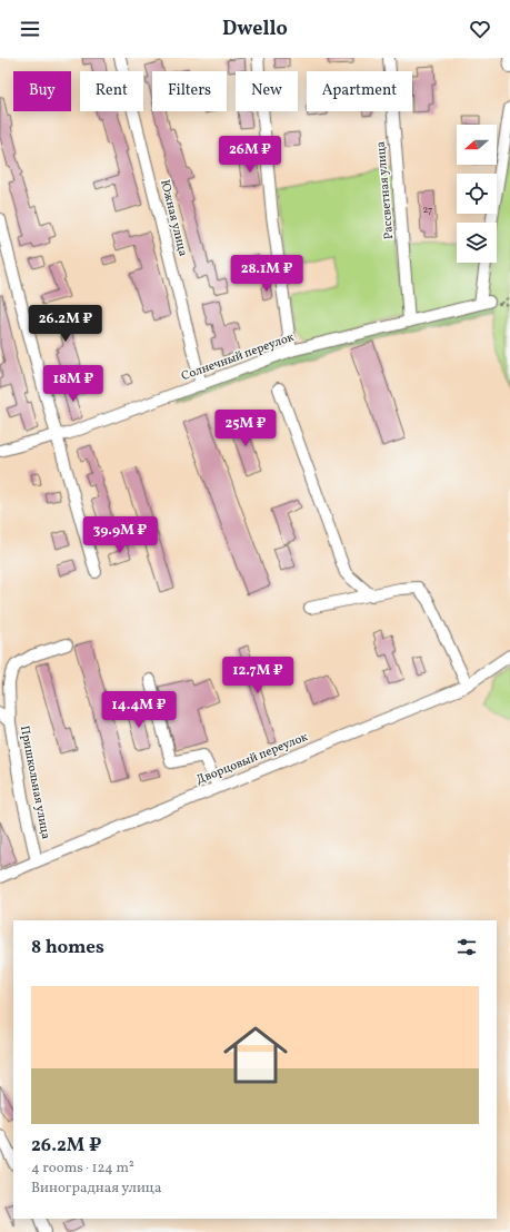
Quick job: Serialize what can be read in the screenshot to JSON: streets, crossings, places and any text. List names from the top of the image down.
{
  "streets": {
    "street": [
      "Рассветная улица",
      "Южная улица",
      "Солнечный переулок",
      "Дворцовый переулок",
      "Пришкольная улица"
    ]
  },
  "crossings": [
    ["Рассветная улица", "Солнечный переулок"],
    ["Южная улица", "Солнечный переулок"],
    ["Дворцовый переулок", "Пришкольная улица"]
  ],
  "house_numbers": ["27"],
  "north": "left",
  "page": {
    "header": "Dwello",
    "chip": [
      "Buy",
      "Rent",
      "Filters",
      "New",
      "Apartment"
    ],
    "price": [
      "26M ₽",
      "28.1M ₽",
      "26.2M ₽",
      "18M ₽",
      "25M ₽",
      "39.9M ₽",
      "12.7M ₽",
      "14.4M ₽"
    ],
    "heading": "8 homes",
    "list": [
      {
        "name": "26.2M ₽",
        "note": "4 rooms · 124 m² · Виноградная улица"
      }
    ]
  }
}
